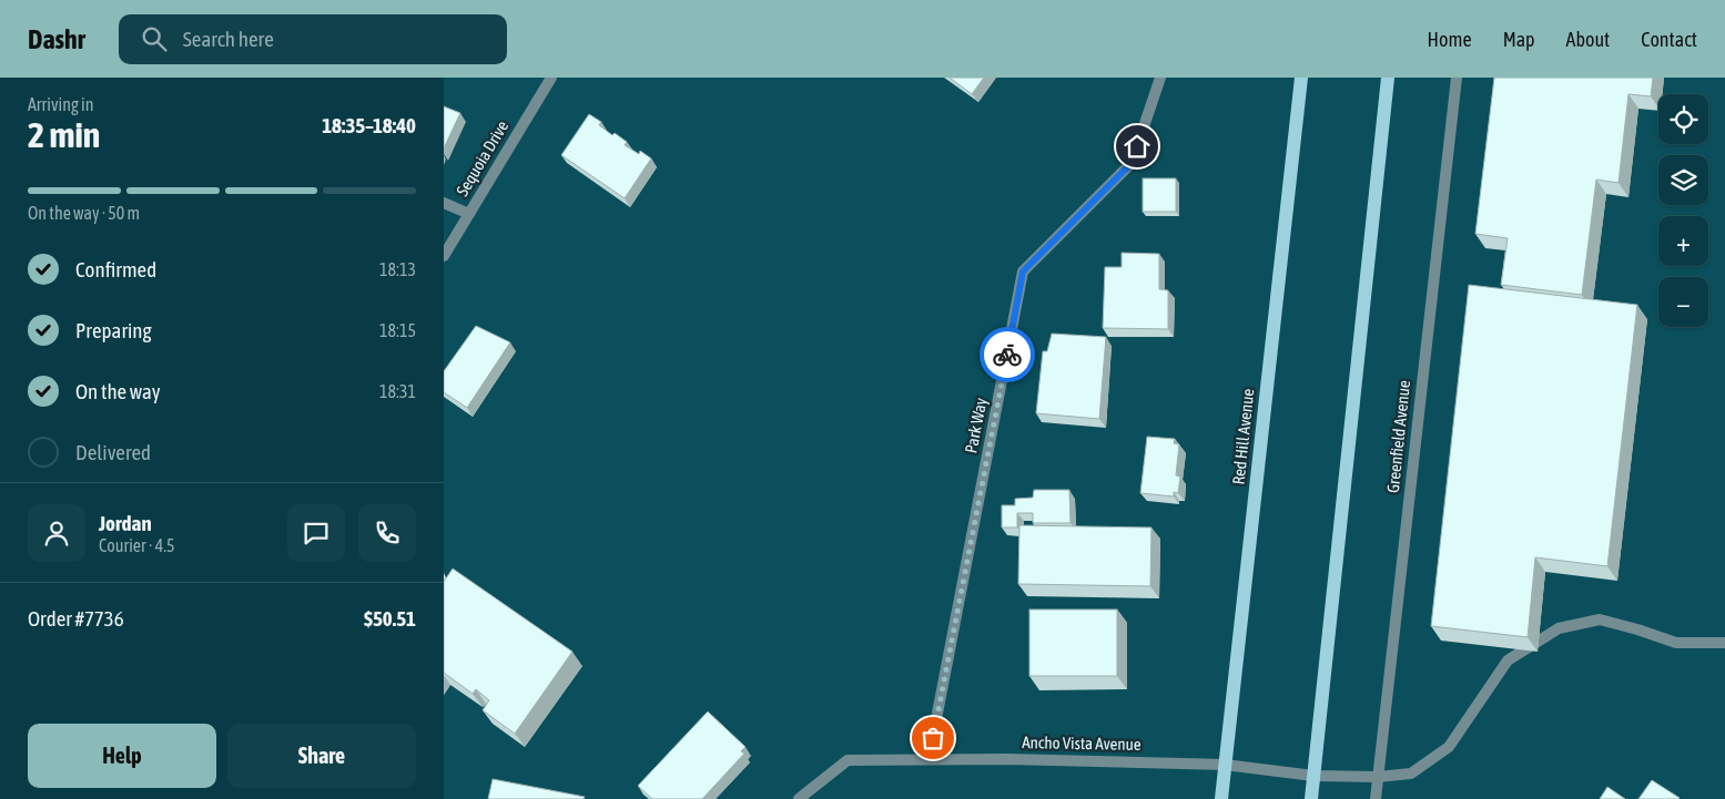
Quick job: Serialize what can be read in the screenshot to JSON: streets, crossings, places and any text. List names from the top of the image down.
{
  "streets": {
    "main road": ["Red Hill Avenue"],
    "street": [
      "Sequoia Drive",
      "Park Way",
      "Greenfield Avenue",
      "Ancho Vista Avenue"
    ]
  },
  "crossings": [
    ["Park Way", "Ancho Vista Avenue"],
    ["Red Hill Avenue", "Ancho Vista Avenue"],
    ["Greenfield Avenue", "Ancho Vista Avenue"]
  ],
  "page": {
    "header": "Dashr",
    "search": "Search here",
    "nav": [
      "Home",
      "Map",
      "About",
      "Contact"
    ],
    "heading": ["2 min", "Arriving in", "18:35–18:40"],
    "panel": [
      "Jordan",
      "Courier · 4.5",
      "Order #7736",
      "$50.51"
    ],
    "map_buttons": ["+", "−"],
    "bar": "On the way · 50 m",
    "list": [
      ["Confirmed", "18:13"],
      ["Preparing", "18:15"],
      ["On the way", "18:31"],
      "Delivered"
    ],
    "buttons": ["Help", "Share"]
  }
}
